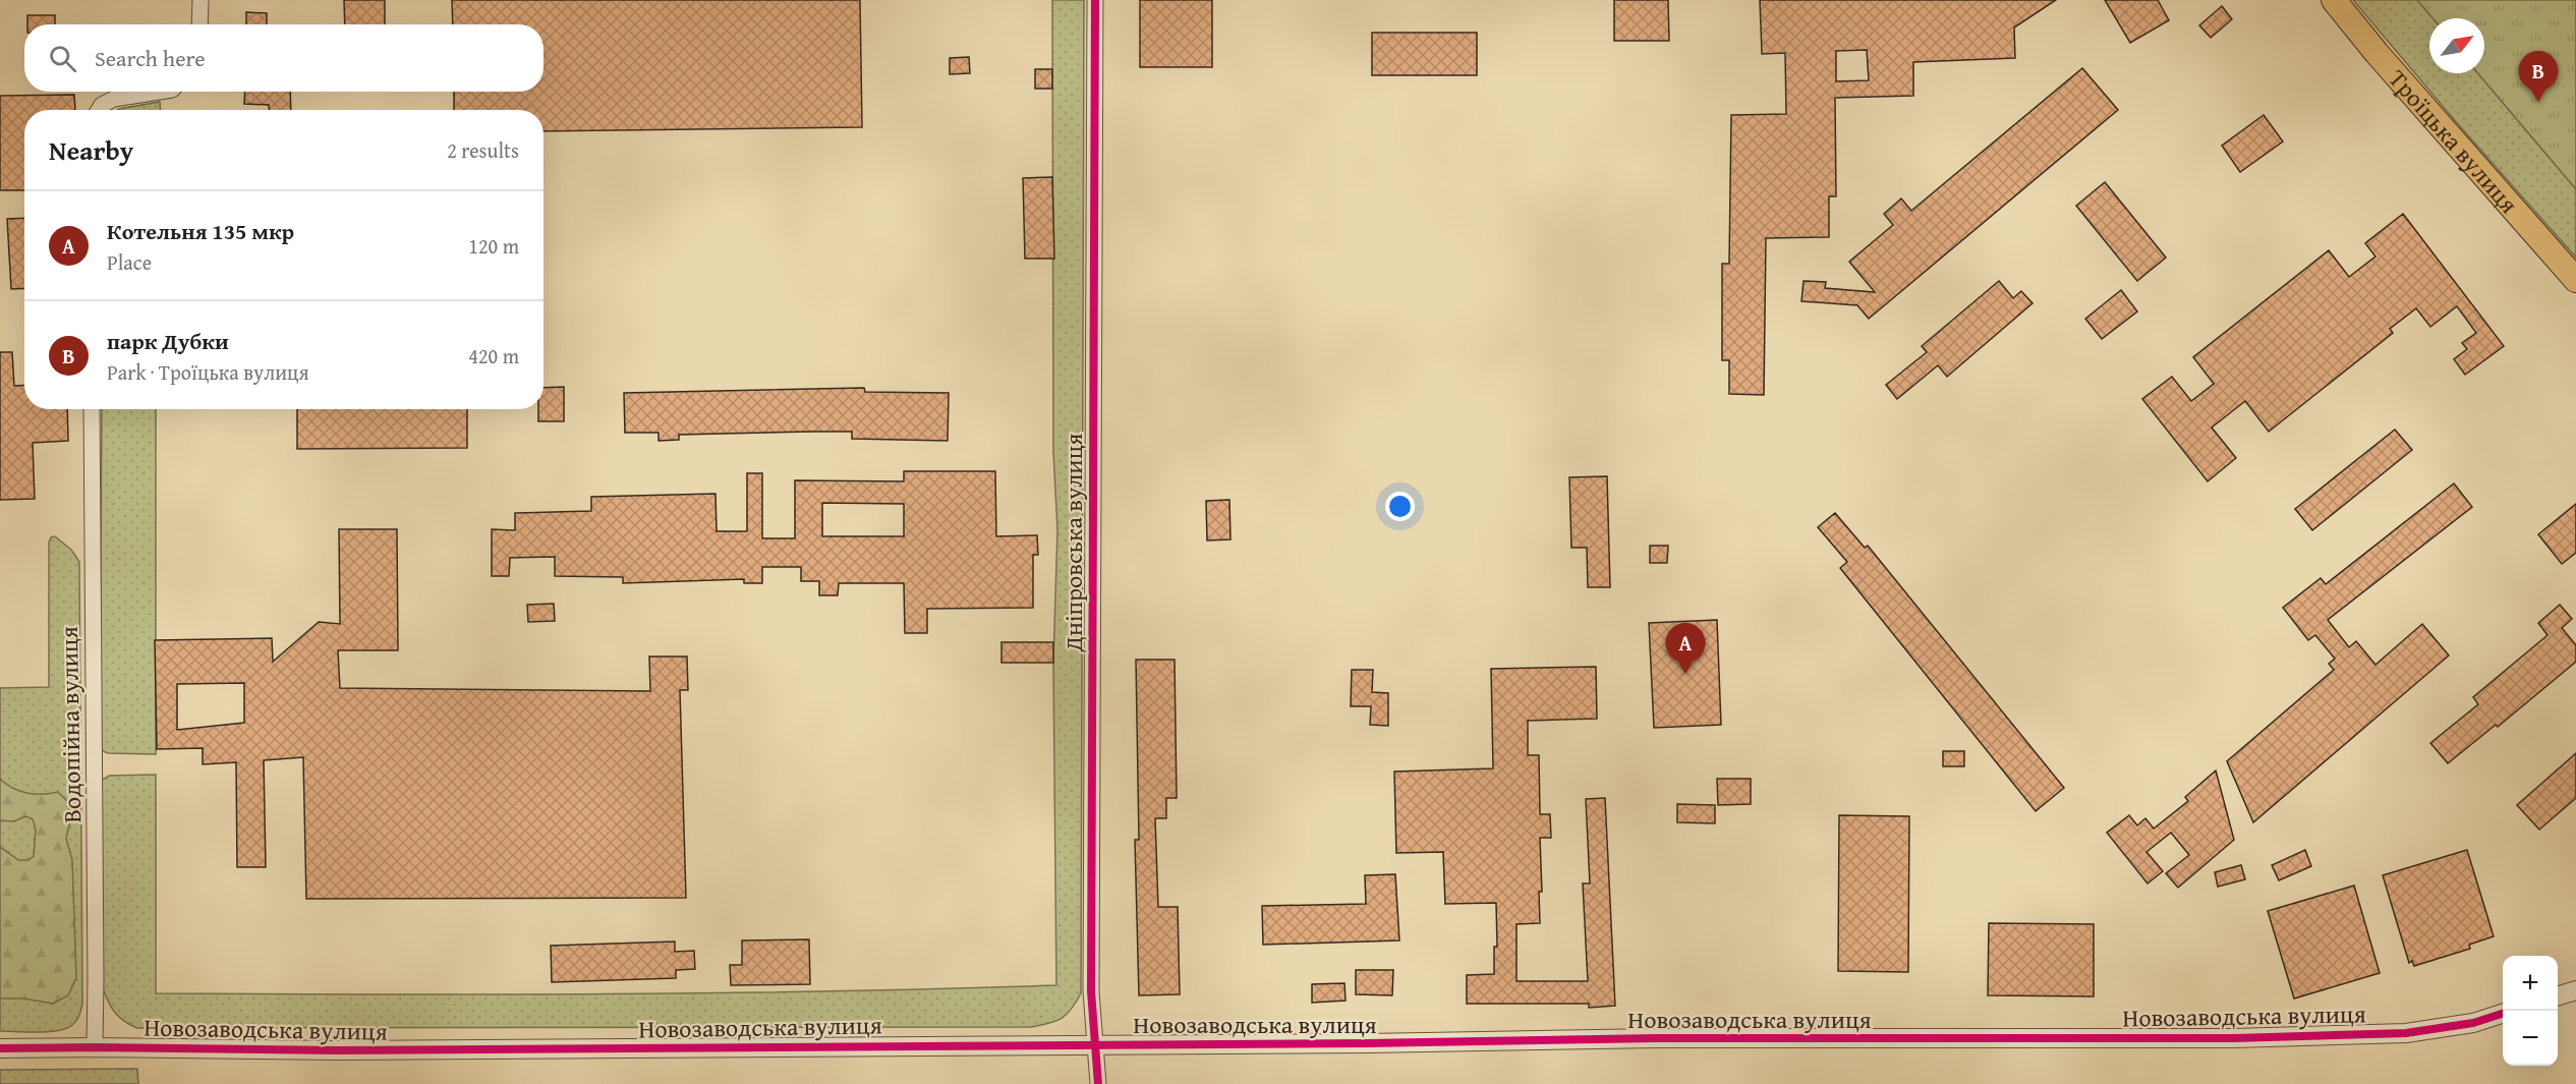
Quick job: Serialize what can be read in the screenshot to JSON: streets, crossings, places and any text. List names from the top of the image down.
{
  "streets": {
    "main road": ["Троїцька вулиця"],
    "street": ["Дніпровська вулиця", "Водопійна вулиця", "Новозаводська вулиця"]
  },
  "crossings": [
    ["Дніпровська вулиця", "Новозаводська вулиця"],
    ["Водопійна вулиця", "Новозаводська вулиця"]
  ],
  "north": "top right",
  "page": {
    "search": "Search here",
    "pins": ["B", "A"],
    "heading": ["Nearby", "2 results"],
    "list": [
      {
        "mark": "A",
        "name": "Котельня 135 мкр",
        "note": "Place",
        "value": "120 m"
      },
      {
        "mark": "B",
        "name": "парк Дубки",
        "note": "Park · Троїцька вулиця",
        "value": "420 m"
      }
    ],
    "map_buttons": ["+", "−"]
  }
}
